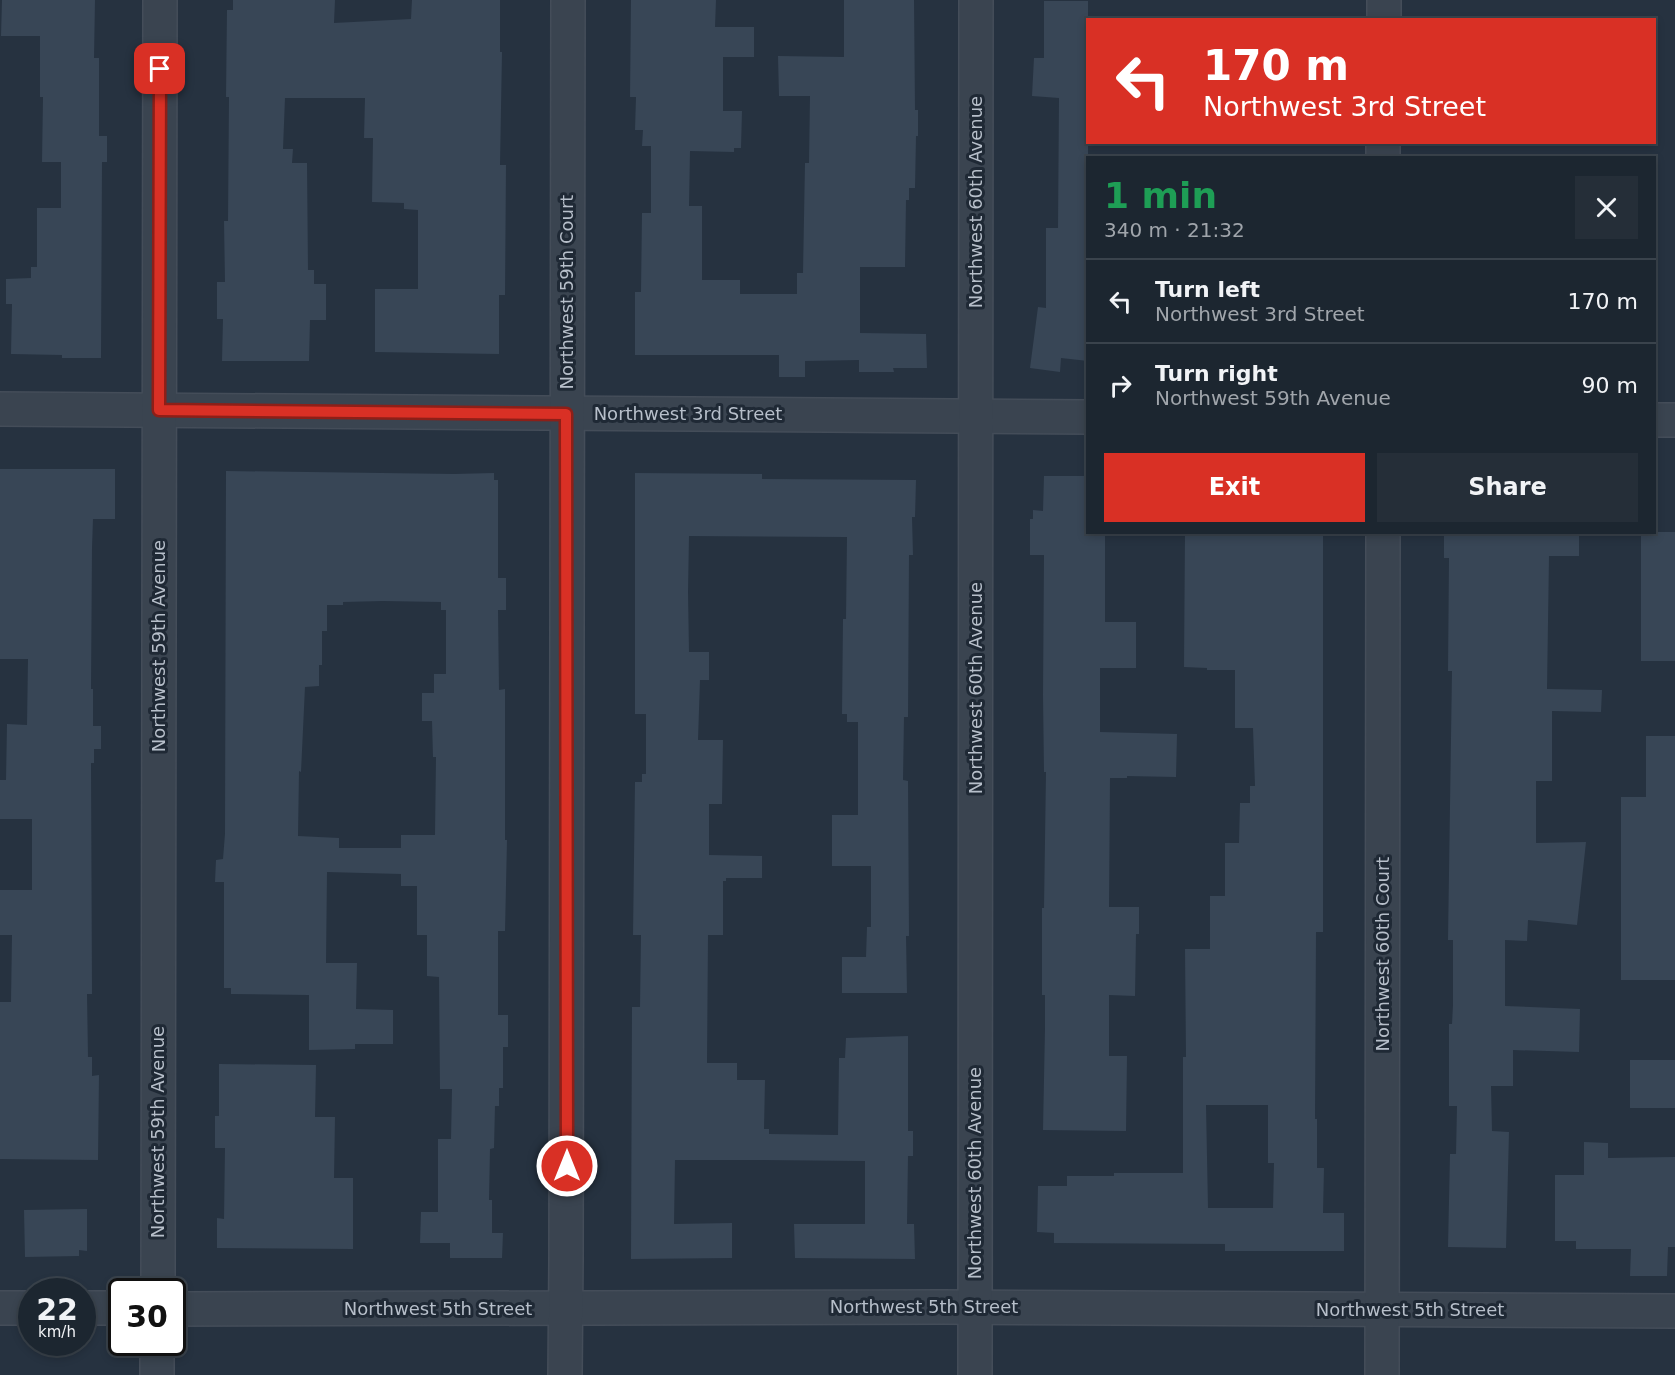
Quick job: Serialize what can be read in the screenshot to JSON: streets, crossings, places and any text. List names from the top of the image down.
{
  "streets": {
    "street": [
      "Northwest 60th Avenue",
      "Northwest 59th Court",
      "Northwest 3rd Street",
      "Northwest 59th Avenue",
      "Northwest 60th Court",
      "Northwest 5th Street"
    ]
  },
  "crossings": [
    ["Northwest 60th Avenue", "Northwest 3rd Street"],
    ["Northwest 60th Avenue", "Northwest 5th Street"],
    ["Northwest 59th Court", "Northwest 3rd Street"],
    ["Northwest 59th Court", "Northwest 5th Street"],
    ["Northwest 3rd Street", "Northwest 59th Avenue"],
    ["Northwest 60th Court", "Northwest 5th Street"]
  ],
  "page": {
    "turn": ["170 m", "Northwest 3rd Street"],
    "heading": ["1 min", "340 m · 21:32"],
    "list": [
      {
        "name": "Turn left",
        "note": "Northwest 3rd Street",
        "value": "170 m"
      },
      {
        "name": "Turn right",
        "note": "Northwest 59th Avenue",
        "value": "90 m"
      }
    ],
    "buttons": ["Exit", "Share"],
    "speed": "22 km/h",
    "limit": "30"
  }
}
